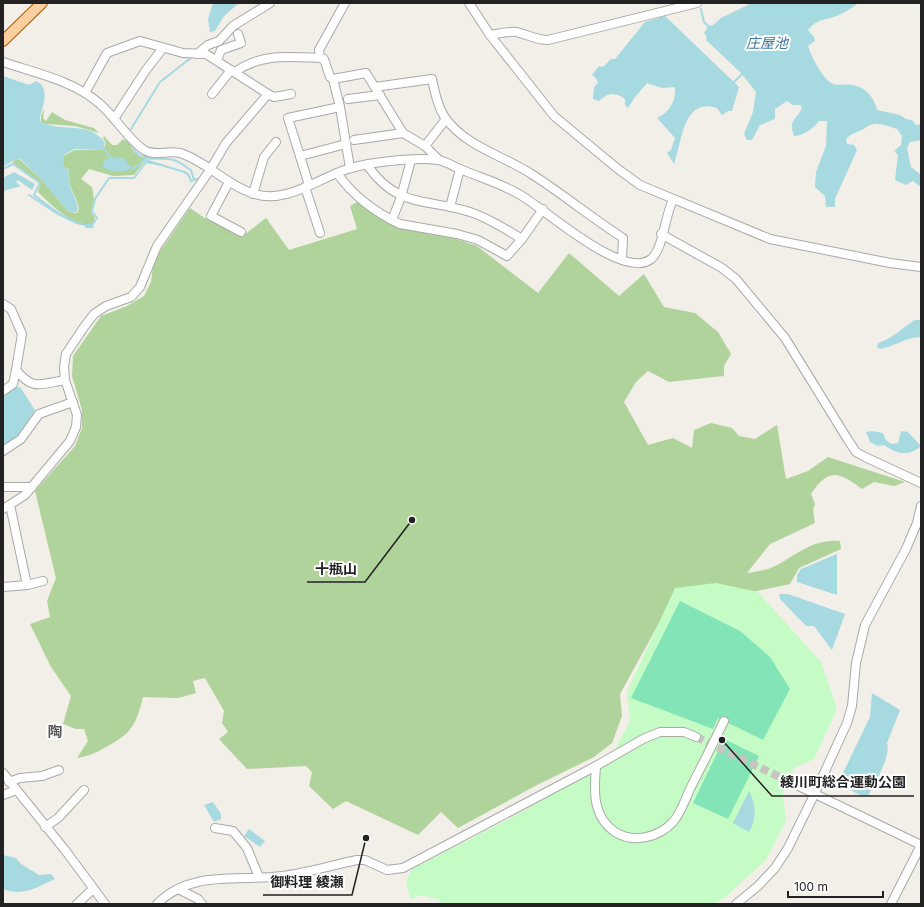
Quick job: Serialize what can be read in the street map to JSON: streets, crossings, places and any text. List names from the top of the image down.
{
  "districts": ["陶"],
  "water": ["庄屋池"],
  "places": ["十瓶山", "綾川町総合運動公園", "御料理 綾瀬"],
  "scale_bar": "100 m"
}
